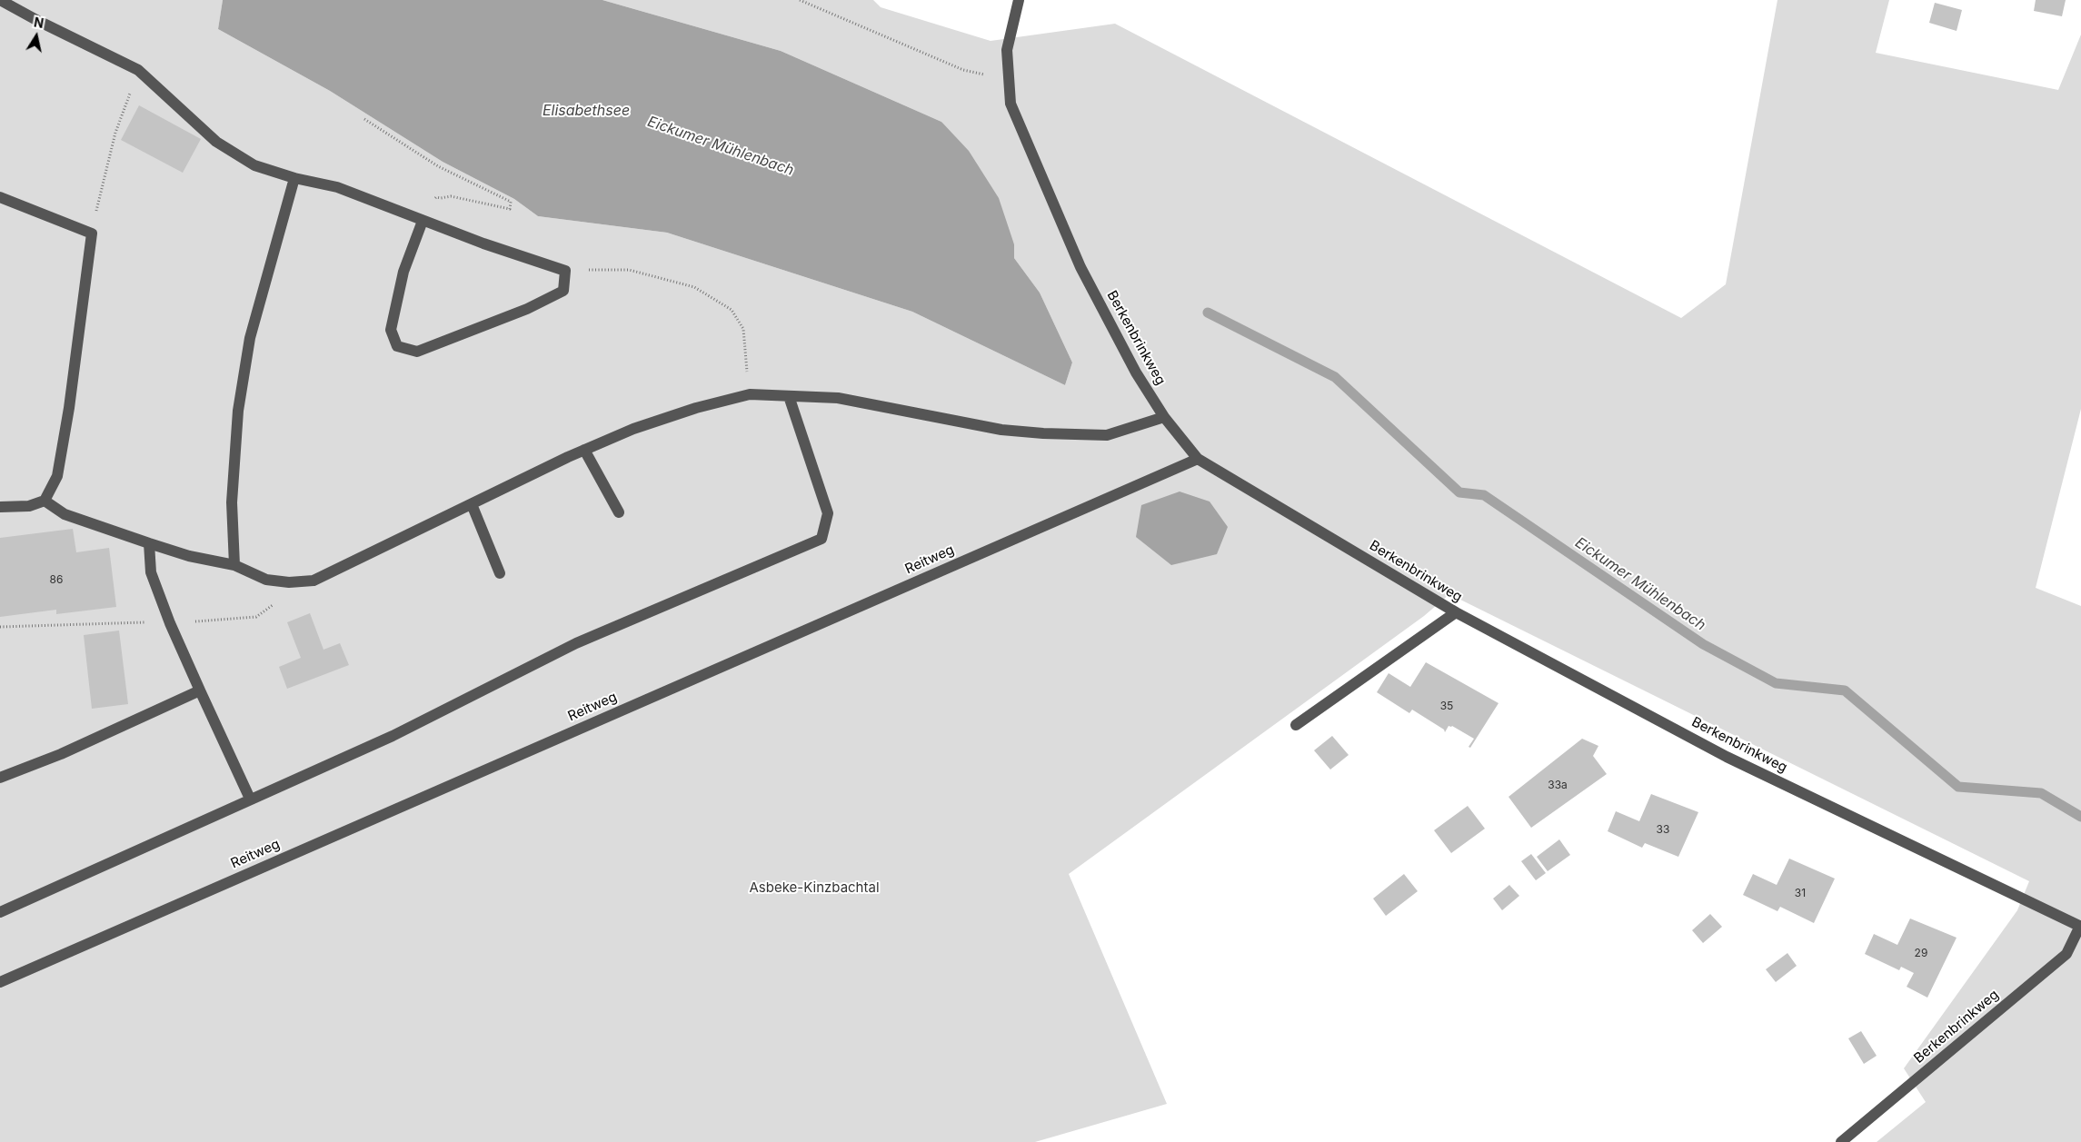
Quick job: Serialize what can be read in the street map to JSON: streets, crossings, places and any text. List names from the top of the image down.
{
  "streets": {
    "street": ["Berkenbrinkweg", "Reitweg"]
  },
  "crossings": [
    ["Berkenbrinkweg", "Reitweg"]
  ],
  "water": ["Elisabethsee", "Eickumer Mühlenbach"],
  "parks": ["Asbeke-Kinzbachtal"],
  "house_numbers": [
    "86",
    "35",
    "33a",
    "33",
    "31",
    "29"
  ],
  "north": "top"
}
